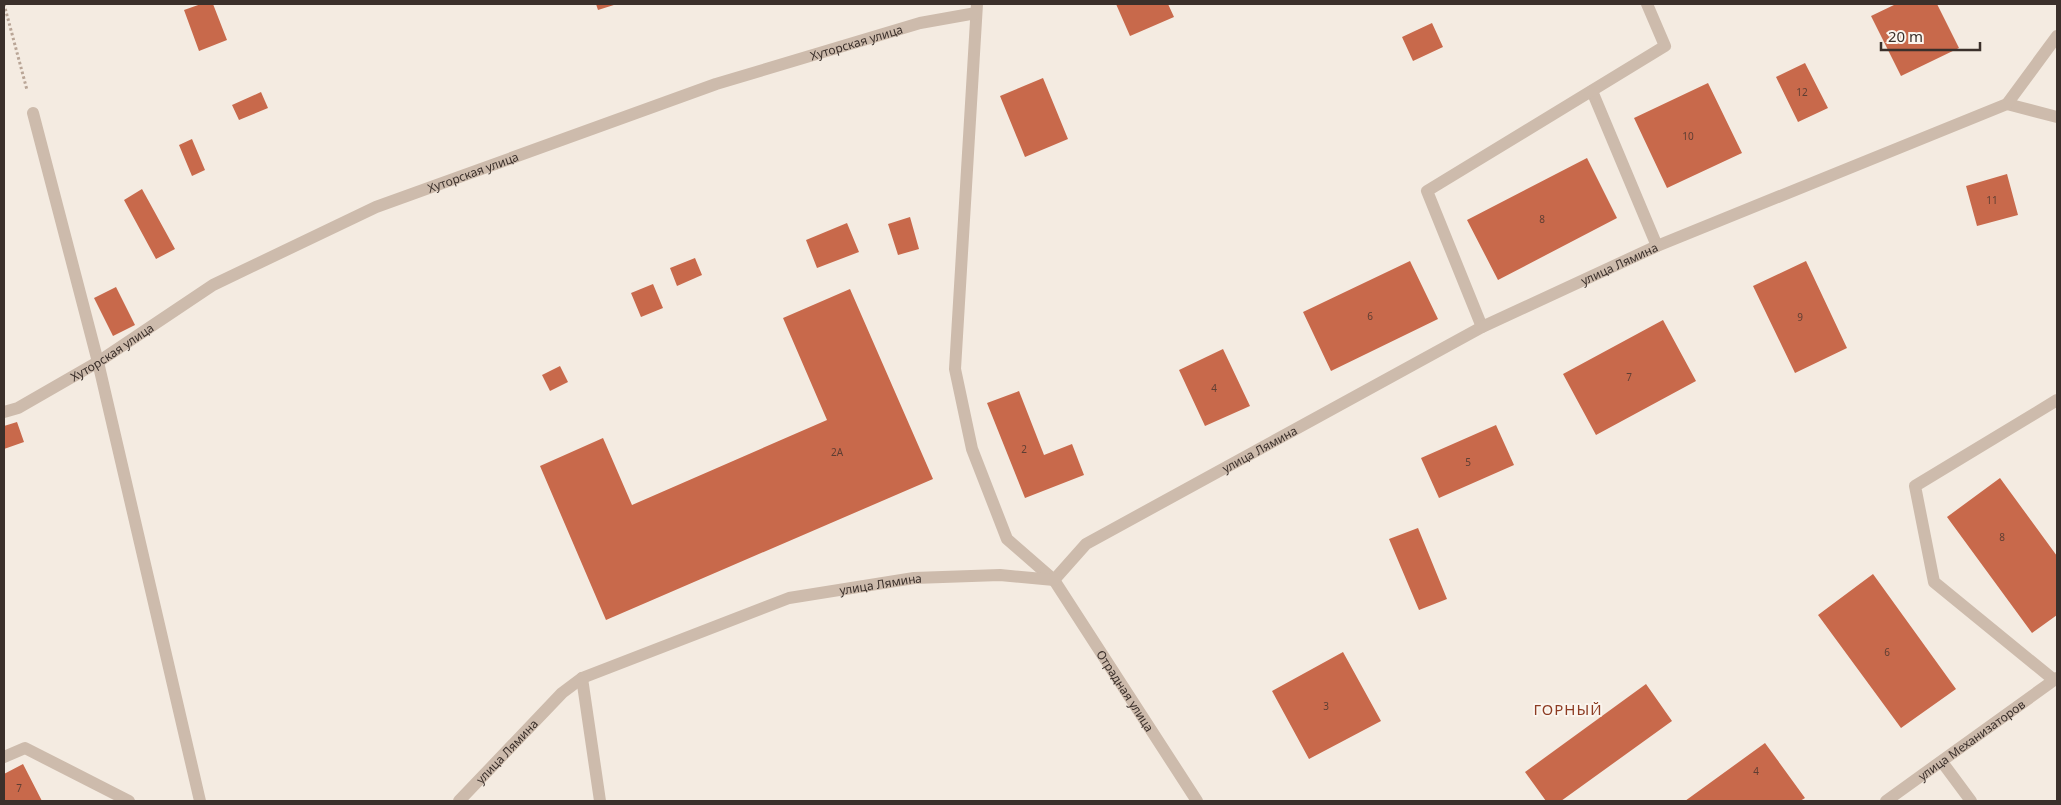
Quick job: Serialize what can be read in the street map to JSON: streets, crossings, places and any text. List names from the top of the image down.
{
  "streets": {
    "street": [
      "Хуторская улица",
      "улица Лямина",
      "Отрадная улица",
      "улица Механизаторов"
    ]
  },
  "crossings": [
    ["Хуторская улица", "Отрадная улица"],
    ["улица Лямина", "Отрадная улица"]
  ],
  "districts": ["ГОРНЫЙ"],
  "house_numbers": [
    "12",
    "10",
    "11",
    "8",
    "6",
    "9",
    "7",
    "4",
    "2",
    "2А",
    "5",
    "8",
    "6",
    "3",
    "4",
    "7"
  ],
  "scale_bar": "20 m"
}
